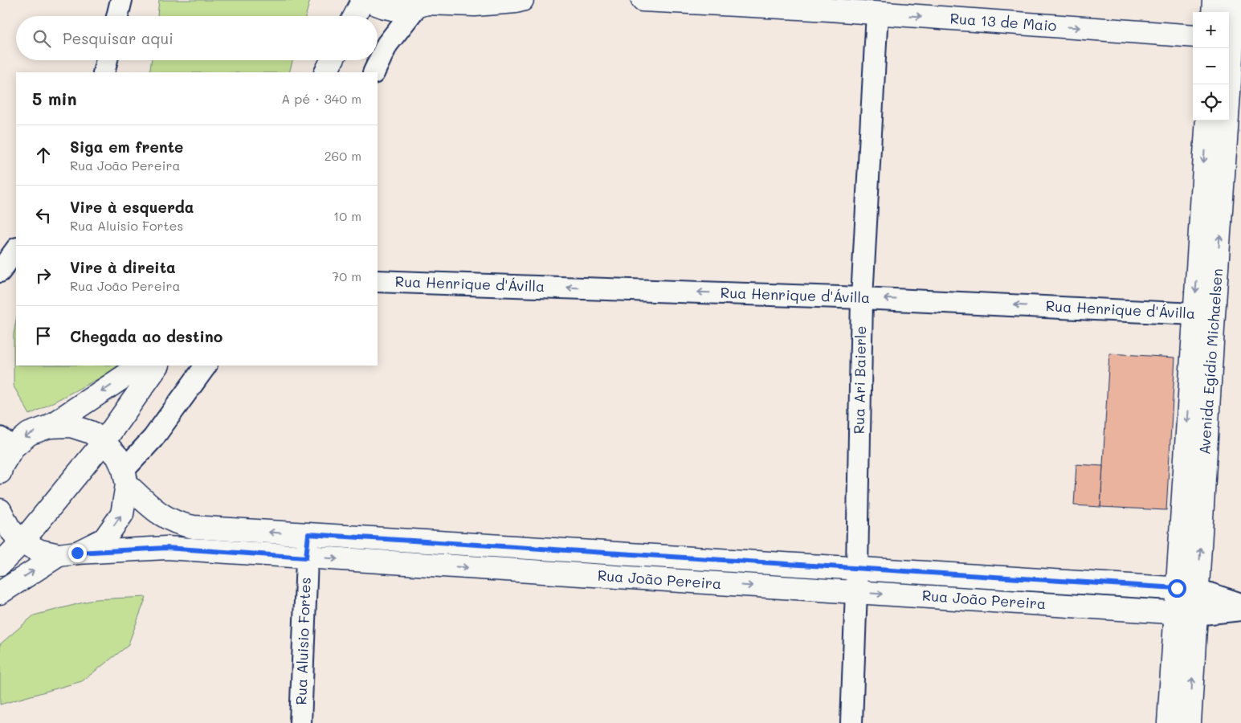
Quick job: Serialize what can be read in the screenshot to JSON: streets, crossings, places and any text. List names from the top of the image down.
{
  "streets": {
    "street": [
      "Rua 13 de Maio",
      "Rua Henrique d'Ávilla",
      "Avenida Egídio Michaelsen",
      "Rua Ari Baierle",
      "Rua João Pereira",
      "Rua Aluisio Fortes"
    ]
  },
  "crossings": [
    ["Rua 13 de Maio", "Rua Ari Baierle"],
    ["Rua Henrique d'Ávilla", "Avenida Egídio Michaelsen"],
    ["Rua Henrique d'Ávilla", "Rua Ari Baierle"],
    ["Avenida Egídio Michaelsen", "Rua João Pereira"],
    ["Rua Ari Baierle", "Rua João Pereira"],
    ["Rua João Pereira", "Rua Aluisio Fortes"]
  ],
  "one_way": ["Rua 13 de Maio", "Rua Henrique d'Ávilla"],
  "page": {
    "map_buttons": ["+", "−"],
    "search": "Pesquisar aqui",
    "heading": ["5 min", "A pé · 340 m"],
    "list": [
      ["Siga em frente", "Rua João Pereira", "260 m"],
      ["Vire à esquerda", "Rua Aluisio Fortes", "10 m"],
      ["Vire à direita", "Rua João Pereira", "70 m"],
      "Chegada ao destino"
    ]
  }
}
